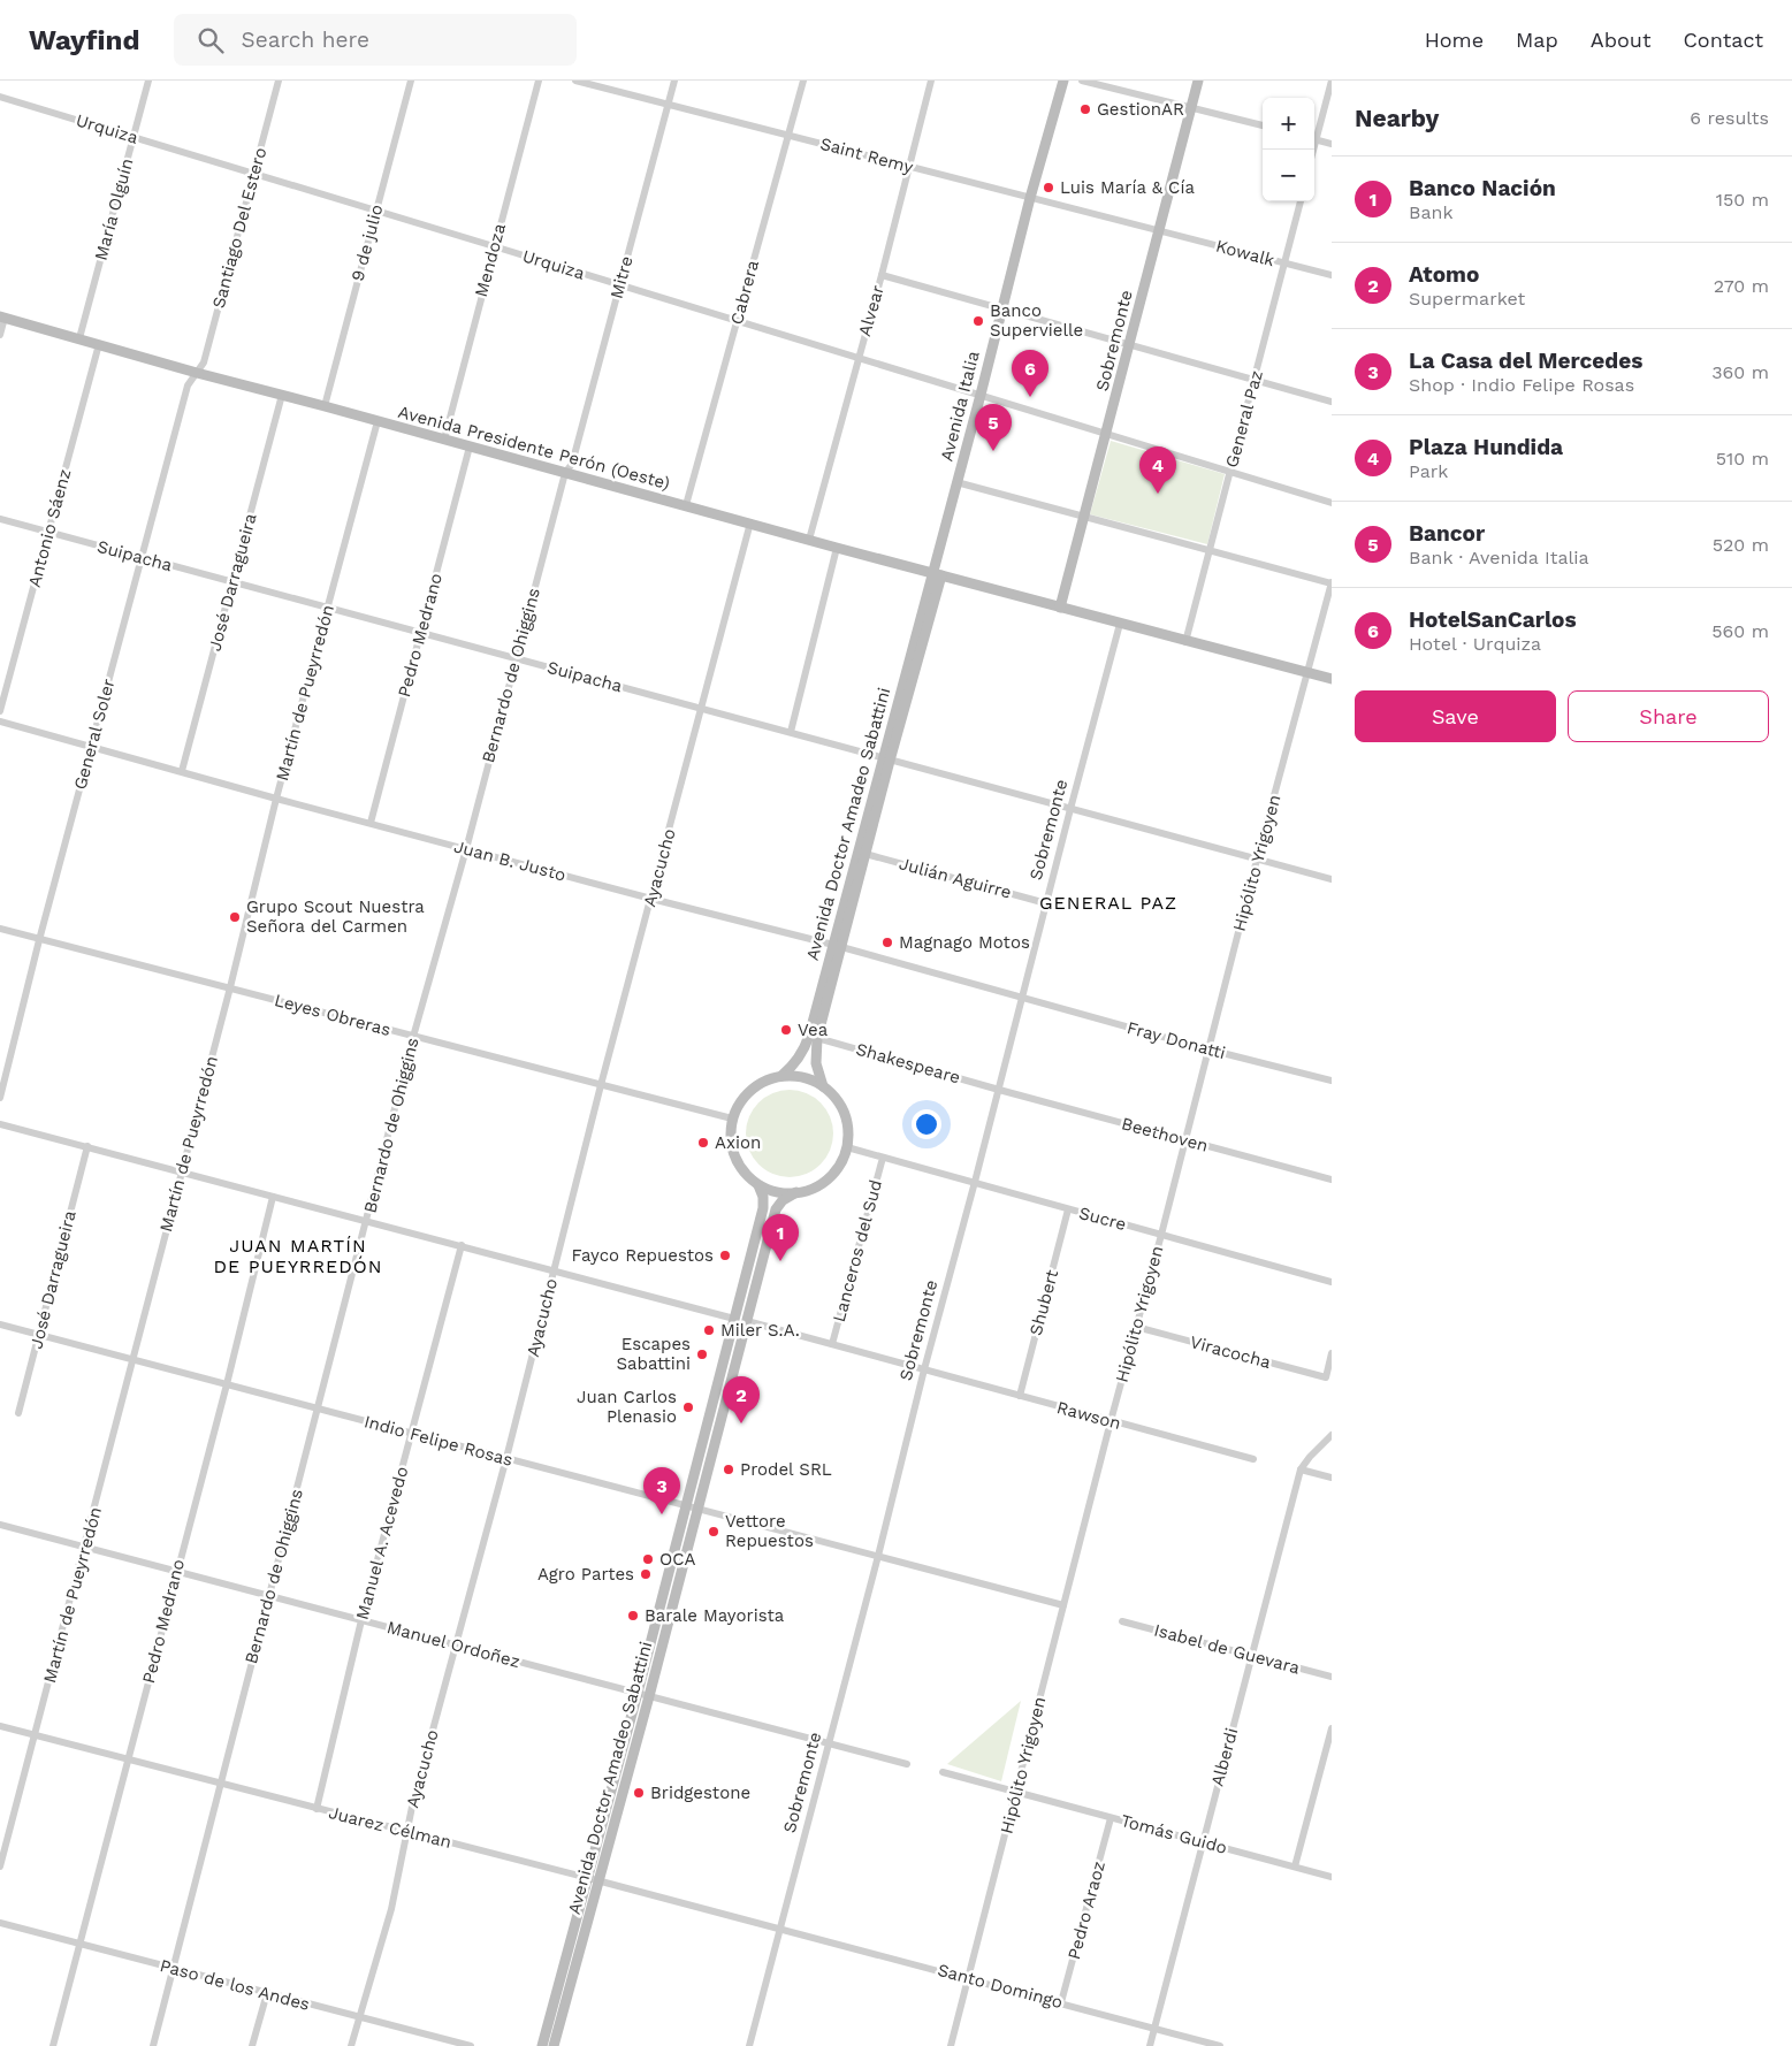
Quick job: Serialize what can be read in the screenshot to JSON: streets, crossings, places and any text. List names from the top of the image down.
{
  "streets": {
    "main road": [
      "Sobremonte",
      "Avenida Italia",
      "Avenida Presidente Perón (Oeste)",
      "Avenida Doctor Amadeo Sabattini"
    ],
    "street": [
      "Urquiza",
      "Saint Remy",
      "María Olguín",
      "Santiago Del Estero",
      "9 de julio",
      "Kowalk",
      "Mendoza",
      "Mitre",
      "Cabrera",
      "Alvear",
      "General Paz",
      "Antonio Sáenz",
      "Suipacha",
      "José Darragueira",
      "Pedro Medrano",
      "Bernardo de Ohiggins",
      "Martín de Pueyrredón",
      "General Soler",
      "Juan B. Justo",
      "Hipólito Yrigoyen",
      "Ayacucho",
      "Julián Aguirre",
      "Leyes Obreras",
      "Fray Donatti",
      "Shakespeare",
      "Beethoven",
      "Sucre",
      "Lanceros del Sud",
      "Shubert",
      "Viracocha",
      "Rawson",
      "Indio Felipe Rosas",
      "Manuel A. Acevedo",
      "Manuel Ordoñez",
      "Isabel de Guevara",
      "Alberdi",
      "Juarez Célman",
      "Tomás Guido",
      "Pedro Araoz",
      "Paso de los Andes",
      "Santo Domingo"
    ]
  },
  "crossings": [
    ["Urquiza", "María Olguín"],
    ["Urquiza", "Santiago Del Estero"],
    ["Urquiza", "9 de julio"],
    ["Urquiza", "Mendoza"],
    ["Urquiza", "Mitre"],
    ["Urquiza", "Cabrera"],
    ["Urquiza", "Alvear"],
    ["Urquiza", "Sobremonte"],
    ["Urquiza", "Avenida Italia"],
    ["Urquiza", "General Paz"],
    ["Saint Remy", "Kowalk"],
    ["Saint Remy", "Mitre"],
    ["Saint Remy", "Cabrera"],
    ["Saint Remy", "Alvear"],
    ["Saint Remy", "Sobremonte"],
    ["Saint Remy", "Avenida Italia"],
    ["María Olguín", "Avenida Presidente Perón (Oeste)"],
    ["Santiago Del Estero", "Avenida Presidente Perón (Oeste)"],
    ["Santiago Del Estero", "General Soler"],
    ["9 de julio", "Avenida Presidente Perón (Oeste)"],
    ["Kowalk", "Sobremonte"],
    ["Kowalk", "General Paz"],
    ["Mendoza", "Avenida Presidente Perón (Oeste)"],
    ["Mitre", "Avenida Presidente Perón (Oeste)"],
    ["Mitre", "Bernardo de Ohiggins"],
    ["Cabrera", "Avenida Presidente Perón (Oeste)"],
    ["Alvear", "Avenida Presidente Perón (Oeste)"],
    ["Sobremonte", "Avenida Presidente Perón (Oeste)"],
    ["Sobremonte", "Suipacha"],
    ["Sobremonte", "Juan B. Justo"],
    ["Sobremonte", "Julián Aguirre"],
    ["Sobremonte", "Fray Donatti"],
    ["Sobremonte", "Shakespeare"],
    ["Sobremonte", "Beethoven"],
    ["Sobremonte", "Sucre"],
    ["Sobremonte", "Rawson"],
    ["Sobremonte", "Indio Felipe Rosas"],
    ["Sobremonte", "Manuel Ordoñez"],
    ["Sobremonte", "Juarez Célman"],
    ["Sobremonte", "Santo Domingo"],
    ["Avenida Italia", "Avenida Presidente Perón (Oeste)"],
    ["Avenida Italia", "Avenida Doctor Amadeo Sabattini"],
    ["General Paz", "Avenida Presidente Perón (Oeste)"],
    ["Avenida Presidente Perón (Oeste)", "Antonio Sáenz"],
    ["Avenida Presidente Perón (Oeste)", "José Darragueira"],
    ["Avenida Presidente Perón (Oeste)", "Pedro Medrano"],
    ["Avenida Presidente Perón (Oeste)", "Bernardo de Ohiggins"],
    ["Avenida Presidente Perón (Oeste)", "Martín de Pueyrredón"],
    ["Avenida Presidente Perón (Oeste)", "General Soler"],
    ["Avenida Presidente Perón (Oeste)", "Avenida Doctor Amadeo Sabattini"],
    ["Avenida Presidente Perón (Oeste)", "Hipólito Yrigoyen"],
    ["Avenida Presidente Perón (Oeste)", "Ayacucho"],
    ["Antonio Sáenz", "Suipacha"],
    ["Suipacha", "José Darragueira"],
    ["Suipacha", "Pedro Medrano"],
    ["Suipacha", "Bernardo de Ohiggins"],
    ["Suipacha", "Martín de Pueyrredón"],
    ["Suipacha", "General Soler"],
    ["Suipacha", "Avenida Doctor Amadeo Sabattini"],
    ["Suipacha", "Hipólito Yrigoyen"],
    ["Suipacha", "Ayacucho"],
    ["José Darragueira", "Juan B. Justo"],
    ["José Darragueira", "Indio Felipe Rosas"],
    ["Pedro Medrano", "Juan B. Justo"],
    ["Pedro Medrano", "Indio Felipe Rosas"],
    ["Pedro Medrano", "Manuel Ordoñez"],
    ["Pedro Medrano", "Juarez Célman"],
    ["Pedro Medrano", "Paso de los Andes"],
    ["Bernardo de Ohiggins", "Juan B. Justo"],
    ["Bernardo de Ohiggins", "Leyes Obreras"],
    ["Bernardo de Ohiggins", "Indio Felipe Rosas"],
    ["Bernardo de Ohiggins", "Manuel Ordoñez"],
    ["Bernardo de Ohiggins", "Juarez Célman"],
    ["Bernardo de Ohiggins", "Paso de los Andes"],
    ["Martín de Pueyrredón", "Juan B. Justo"],
    ["Martín de Pueyrredón", "Leyes Obreras"],
    ["Martín de Pueyrredón", "Indio Felipe Rosas"],
    ["Martín de Pueyrredón", "Manuel Ordoñez"],
    ["Martín de Pueyrredón", "Juarez Célman"],
    ["General Soler", "Juan B. Justo"],
    ["General Soler", "Leyes Obreras"],
    ["Avenida Doctor Amadeo Sabattini", "Juan B. Justo"],
    ["Avenida Doctor Amadeo Sabattini", "Julián Aguirre"],
    ["Avenida Doctor Amadeo Sabattini", "Leyes Obreras"],
    ["Avenida Doctor Amadeo Sabattini", "Shakespeare"],
    ["Avenida Doctor Amadeo Sabattini", "Rawson"],
    ["Avenida Doctor Amadeo Sabattini", "Indio Felipe Rosas"],
    ["Avenida Doctor Amadeo Sabattini", "Manuel Ordoñez"],
    ["Avenida Doctor Amadeo Sabattini", "Juarez Célman"],
    ["Juan B. Justo", "Ayacucho"],
    ["Juan B. Justo", "Fray Donatti"],
    ["Hipólito Yrigoyen", "Fray Donatti"],
    ["Hipólito Yrigoyen", "Beethoven"],
    ["Hipólito Yrigoyen", "Sucre"],
    ["Hipólito Yrigoyen", "Viracocha"],
    ["Hipólito Yrigoyen", "Rawson"],
    ["Hipólito Yrigoyen", "Tomás Guido"],
    ["Hipólito Yrigoyen", "Santo Domingo"],
    ["Ayacucho", "Leyes Obreras"],
    ["Ayacucho", "Indio Felipe Rosas"],
    ["Ayacucho", "Manuel Ordoñez"],
    ["Ayacucho", "Juarez Célman"],
    ["Ayacucho", "Paso de los Andes"],
    ["Shakespeare", "Beethoven"],
    ["Sucre", "Shubert"],
    ["Lanceros del Sud", "Rawson"],
    ["Shubert", "Rawson"],
    ["Indio Felipe Rosas", "Manuel A. Acevedo"],
    ["Manuel A. Acevedo", "Manuel Ordoñez"],
    ["Manuel A. Acevedo", "Juarez Célman"],
    ["Isabel de Guevara", "Alberdi"],
    ["Alberdi", "Tomás Guido"],
    ["Alberdi", "Santo Domingo"],
    ["Juarez Célman", "Santo Domingo"],
    ["Tomás Guido", "Pedro Araoz"],
    ["Pedro Araoz", "Santo Domingo"]
  ],
  "districts": ["GENERAL PAZ", "JUAN MARTÍN DE PUEYRREDÓN"],
  "places": [
    "GestionAR",
    "Luis María & Cía",
    "Banco Supervielle",
    "Grupo Scout Nuestra Señora del Carmen",
    "Magnago Motos",
    "Vea",
    "Axion",
    "Fayco Repuestos",
    "Miler S.A.",
    "Escapes Sabattini",
    "Juan Carlos Plenasio",
    "Prodel SRL",
    "Vettore Repuestos",
    "OCA",
    "Agro Partes",
    "Barale Mayorista",
    "Bridgestone"
  ],
  "page": {
    "header": "Wayfind",
    "search": "Search here",
    "nav": [
      "Home",
      "Map",
      "About",
      "Contact"
    ],
    "heading": ["Nearby", "6 results"],
    "map_buttons": ["+", "−"],
    "list": [
      {
        "mark": "1",
        "name": "Banco Nación",
        "note": "Bank",
        "value": "150 m"
      },
      {
        "mark": "2",
        "name": "Atomo",
        "note": "Supermarket",
        "value": "270 m"
      },
      {
        "mark": "3",
        "name": "La Casa del Mercedes",
        "note": "Shop · Indio Felipe Rosas",
        "value": "360 m"
      },
      {
        "mark": "4",
        "name": "Plaza Hundida",
        "note": "Park",
        "value": "510 m"
      },
      {
        "mark": "5",
        "name": "Bancor",
        "note": "Bank · Avenida Italia",
        "value": "520 m"
      },
      {
        "mark": "6",
        "name": "HotelSanCarlos",
        "note": "Hotel · Urquiza",
        "value": "560 m"
      }
    ],
    "pins": [
      "6",
      "5",
      "4",
      "1",
      "2",
      "3"
    ],
    "buttons": ["Save", "Share"]
  }
}
